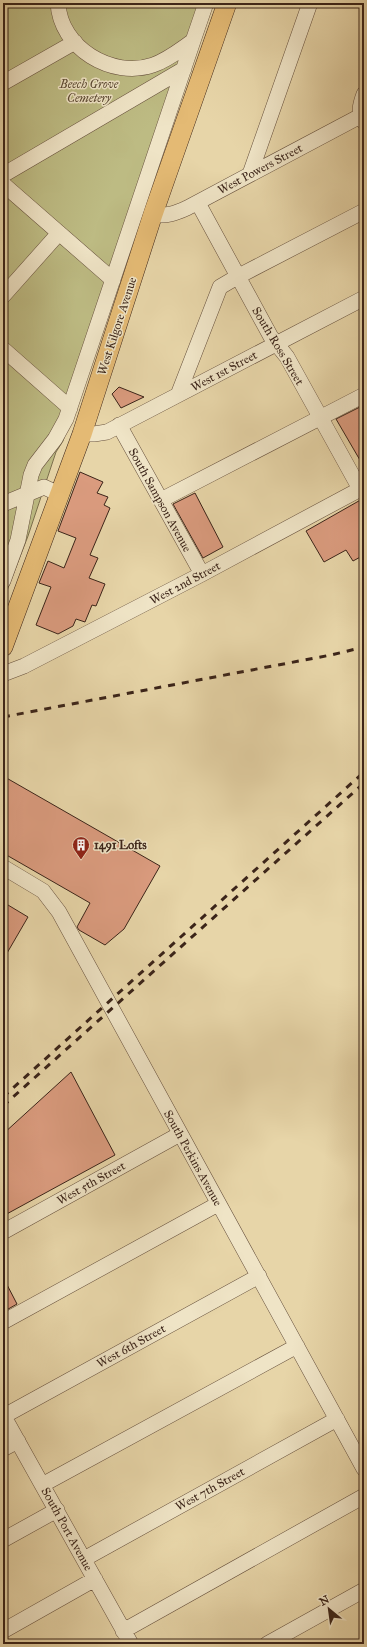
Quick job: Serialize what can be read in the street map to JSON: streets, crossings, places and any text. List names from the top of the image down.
{
  "streets": {
    "main road": ["West Kilgore Avenue"],
    "street": [
      "West Powers Street",
      "South Ross Street",
      "West 1st Street",
      "South Sampson Avenue",
      "West 2nd Street",
      "South Perkins Avenue",
      "West 5th Street",
      "West 6th Street",
      "West 7th Street",
      "South Port Avenue"
    ]
  },
  "crossings": [
    ["West Powers Street", "West Kilgore Avenue"],
    ["West Powers Street", "South Ross Street"],
    ["West Kilgore Avenue", "West 1st Street"],
    ["South Ross Street", "West 1st Street"],
    ["South Ross Street", "West 2nd Street"],
    ["West 1st Street", "South Sampson Avenue"],
    ["South Sampson Avenue", "West 2nd Street"],
    ["South Perkins Avenue", "West 5th Street"],
    ["South Perkins Avenue", "West 6th Street"],
    ["South Perkins Avenue", "West 7th Street"],
    ["West 6th Street", "South Port Avenue"],
    ["West 7th Street", "South Port Avenue"]
  ],
  "parks": ["Beech Grove Cemetery"],
  "places": {
    "building": ["1491 Lofts"]
  },
  "north": "top left"
}
